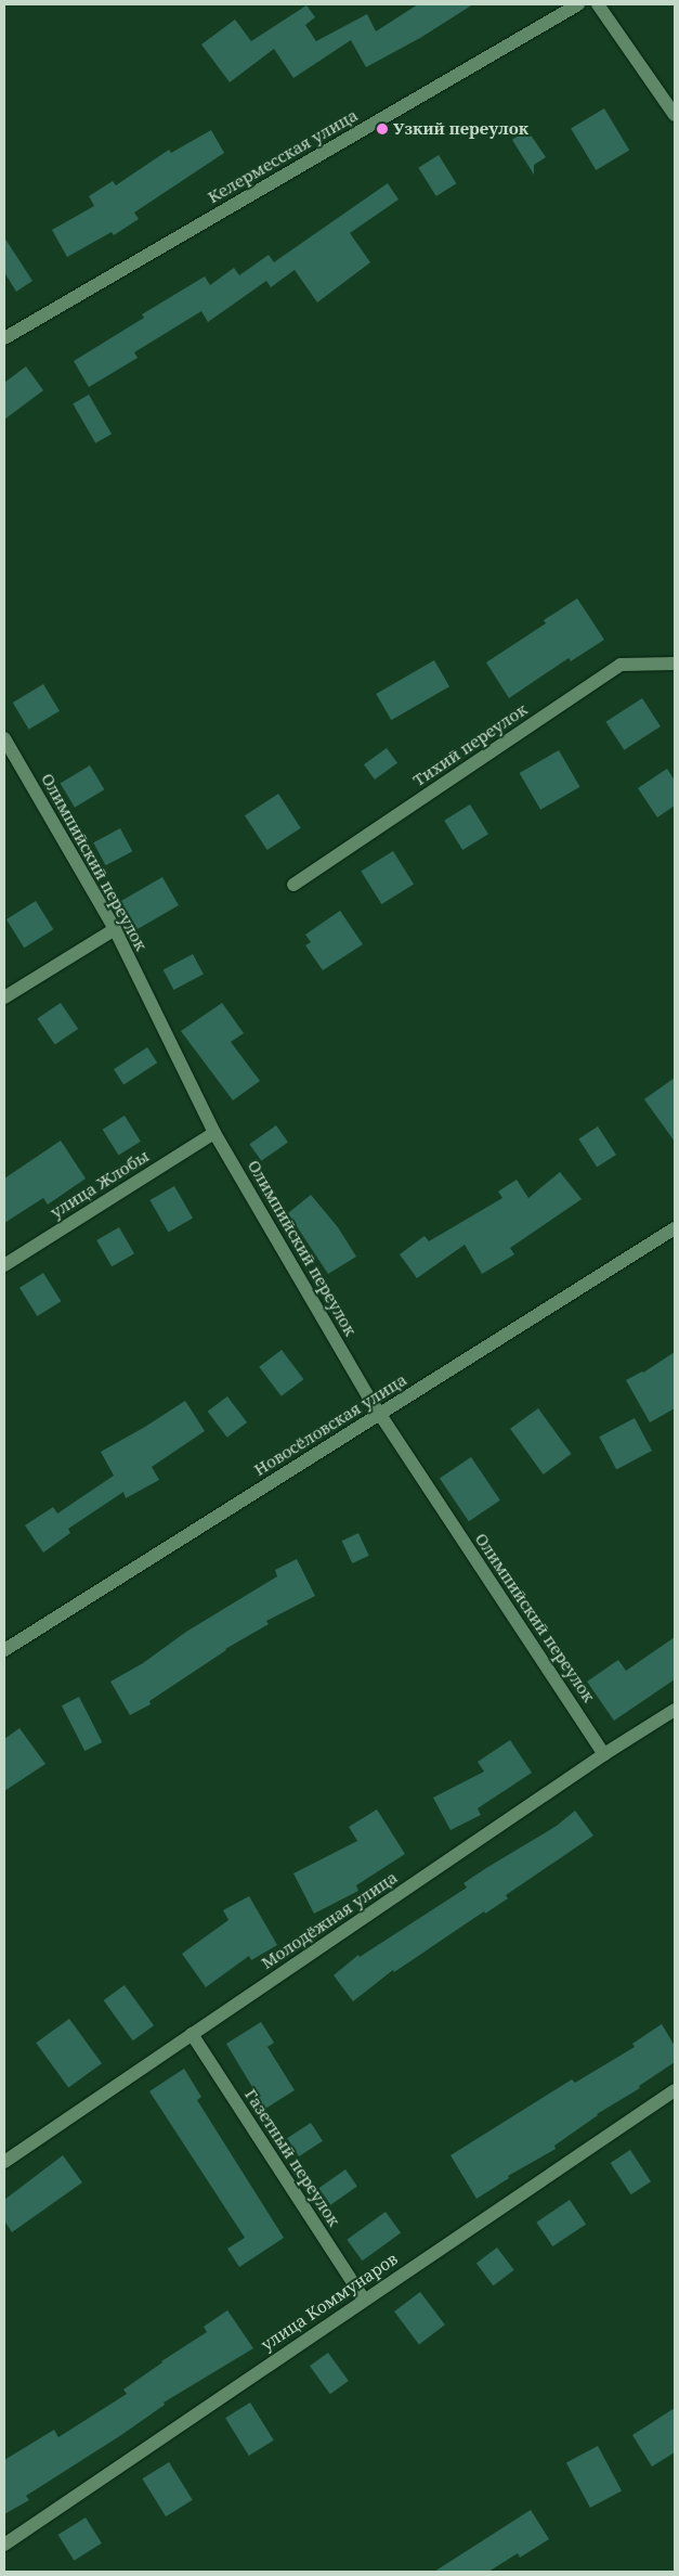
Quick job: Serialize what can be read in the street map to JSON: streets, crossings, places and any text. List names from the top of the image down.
{
  "streets": {
    "street": [
      "Келермесская улица",
      "Тихий переулок",
      "Олимпийский переулок",
      "улица Жлобы",
      "Новосёловская улица",
      "Молодёжная улица",
      "Газетный переулок",
      "улица Коммунаров"
    ]
  },
  "crossings": [
    ["Олимпийский переулок", "улица Жлобы"],
    ["Олимпийский переулок", "Новосёловская улица"],
    ["Олимпийский переулок", "Молодёжная улица"],
    ["Молодёжная улица", "Газетный переулок"],
    ["Газетный переулок", "улица Коммунаров"]
  ],
  "places": ["Узкий переулок"]
}
